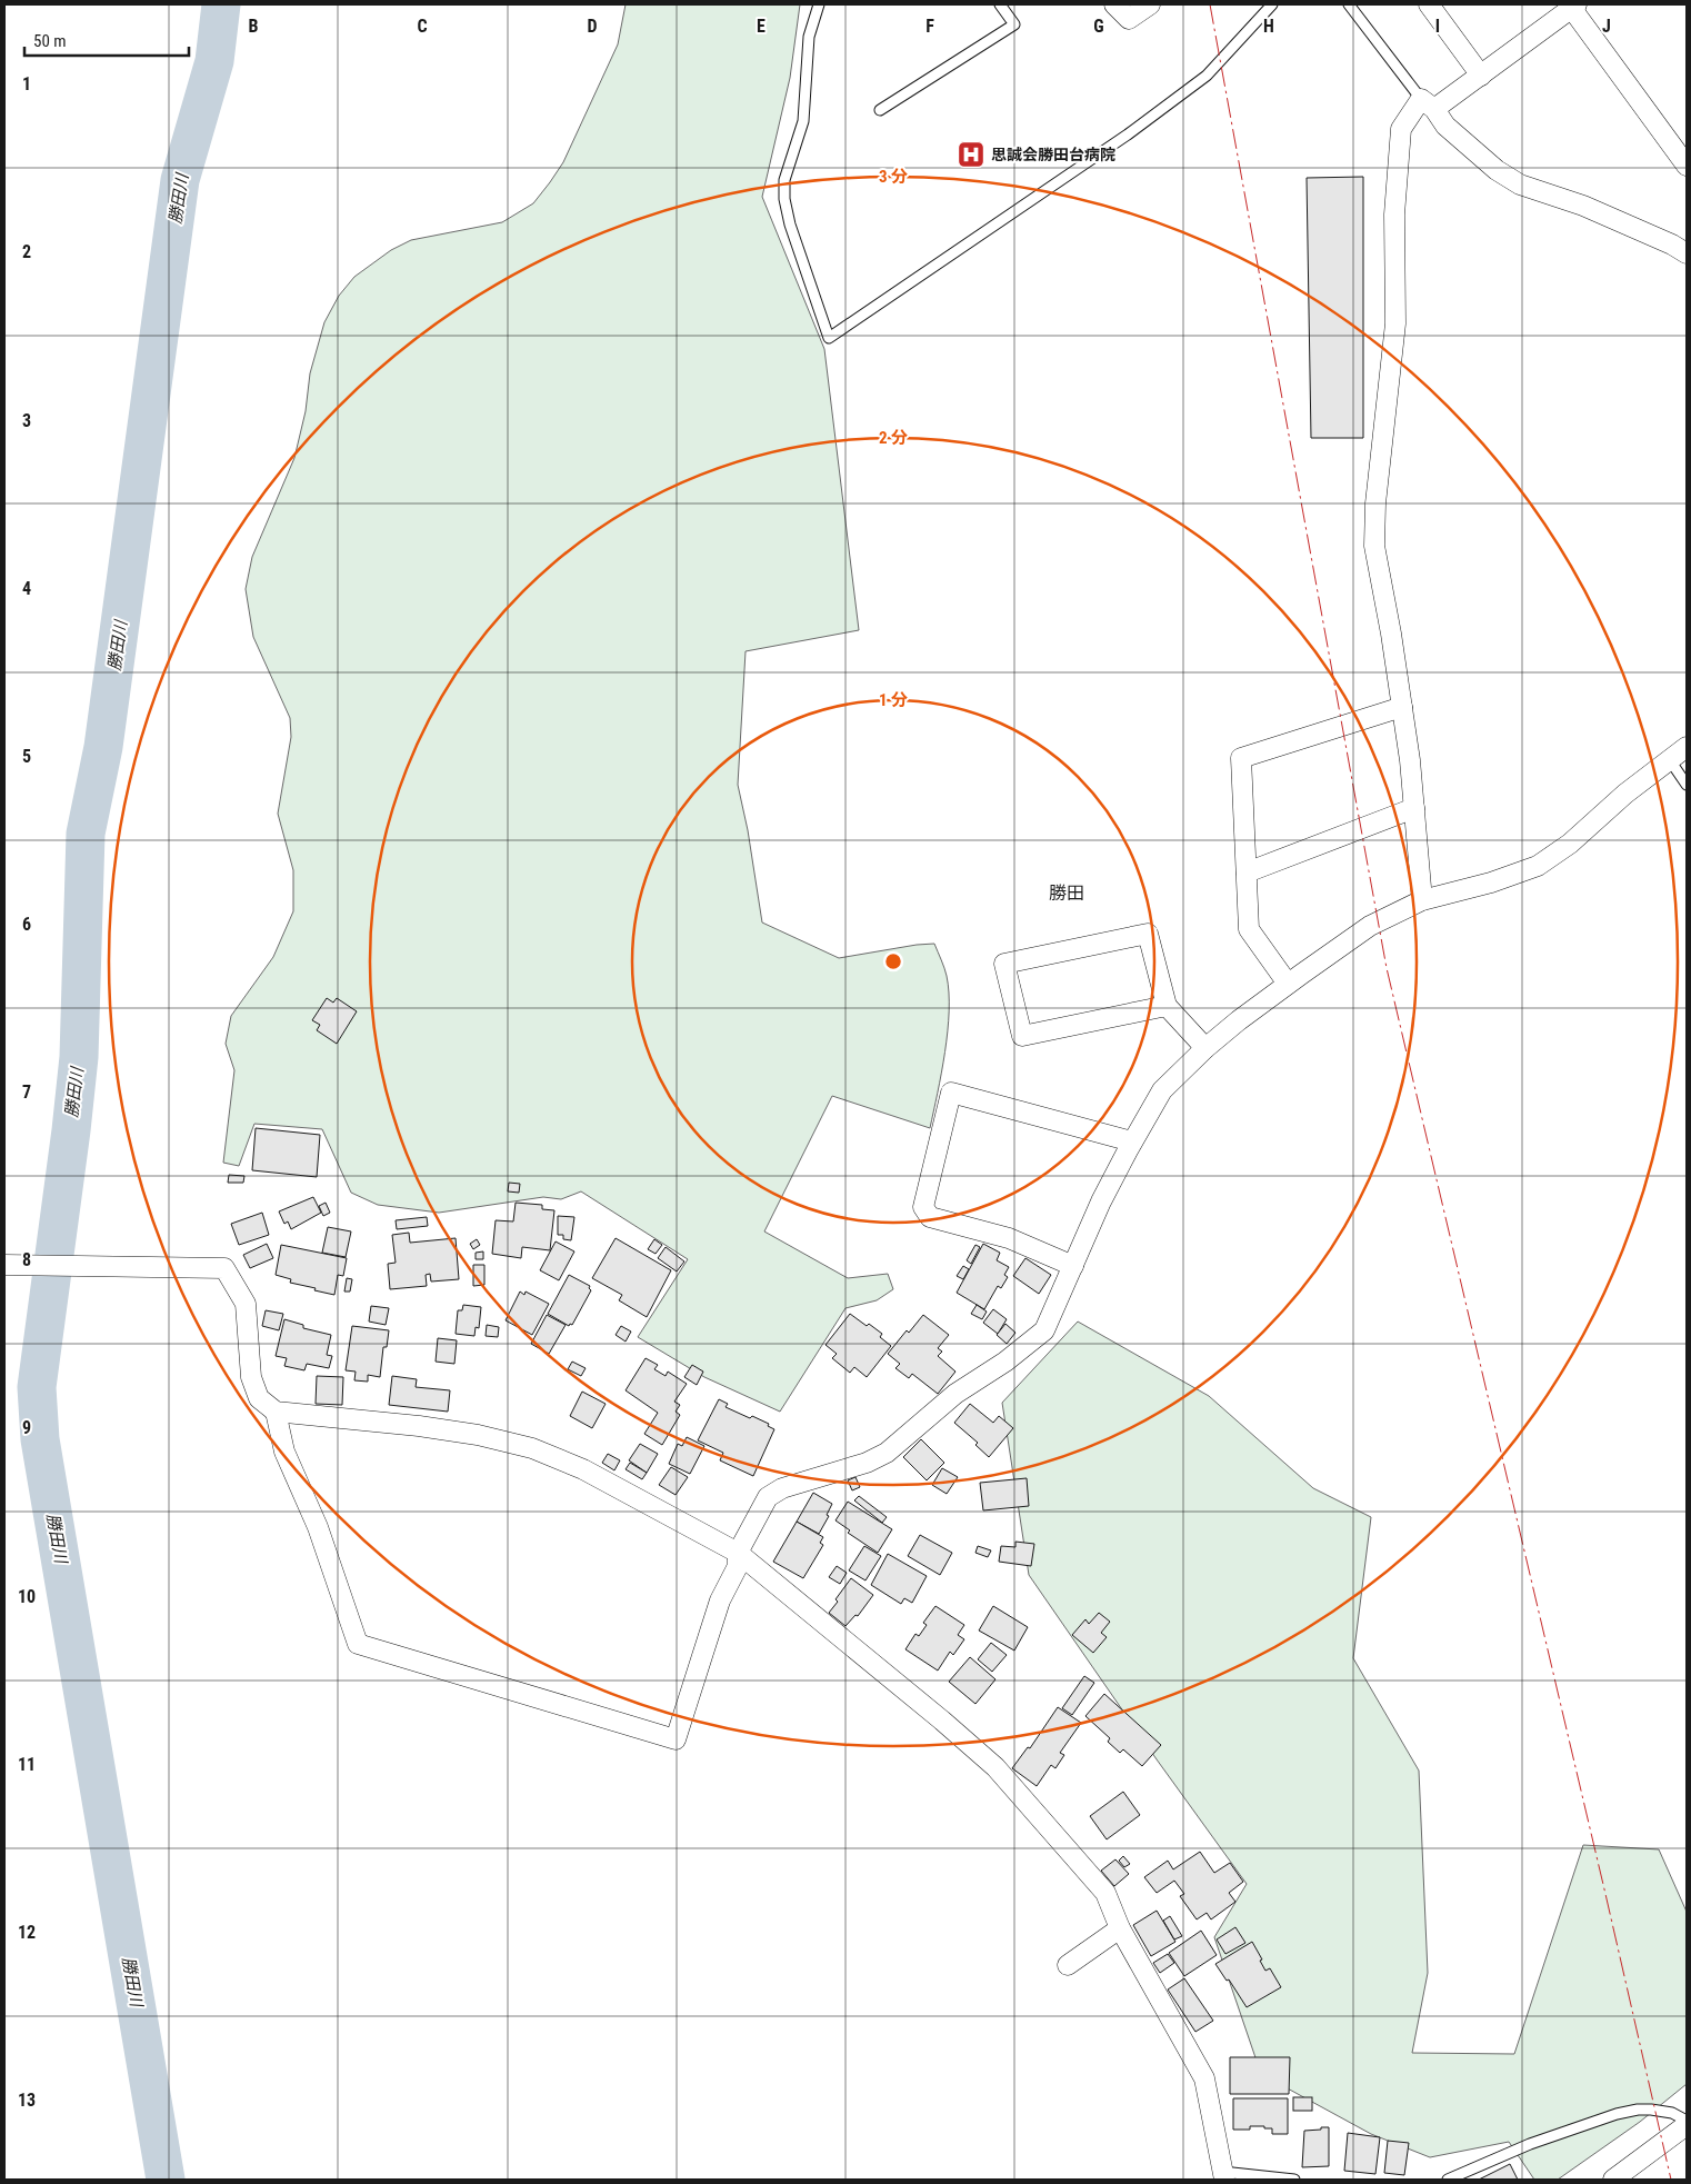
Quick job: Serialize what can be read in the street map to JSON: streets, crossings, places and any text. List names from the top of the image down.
{
  "districts": ["勝田"],
  "water": ["勝田川"],
  "places": {
    "hospital": ["思誠会勝田台病院"]
  },
  "scale_bar": "50 m",
  "grid": {
    "columns": [
      "B",
      "C",
      "D",
      "E",
      "F",
      "G",
      "H",
      "I",
      "J"
    ],
    "rows": [
      "1",
      "2",
      "3",
      "4",
      "5",
      "6",
      "7",
      "8",
      "9",
      "10",
      "11",
      "12",
      "13"
    ]
  },
  "rings": ["3 分", "2 分", "1 分"]
}
